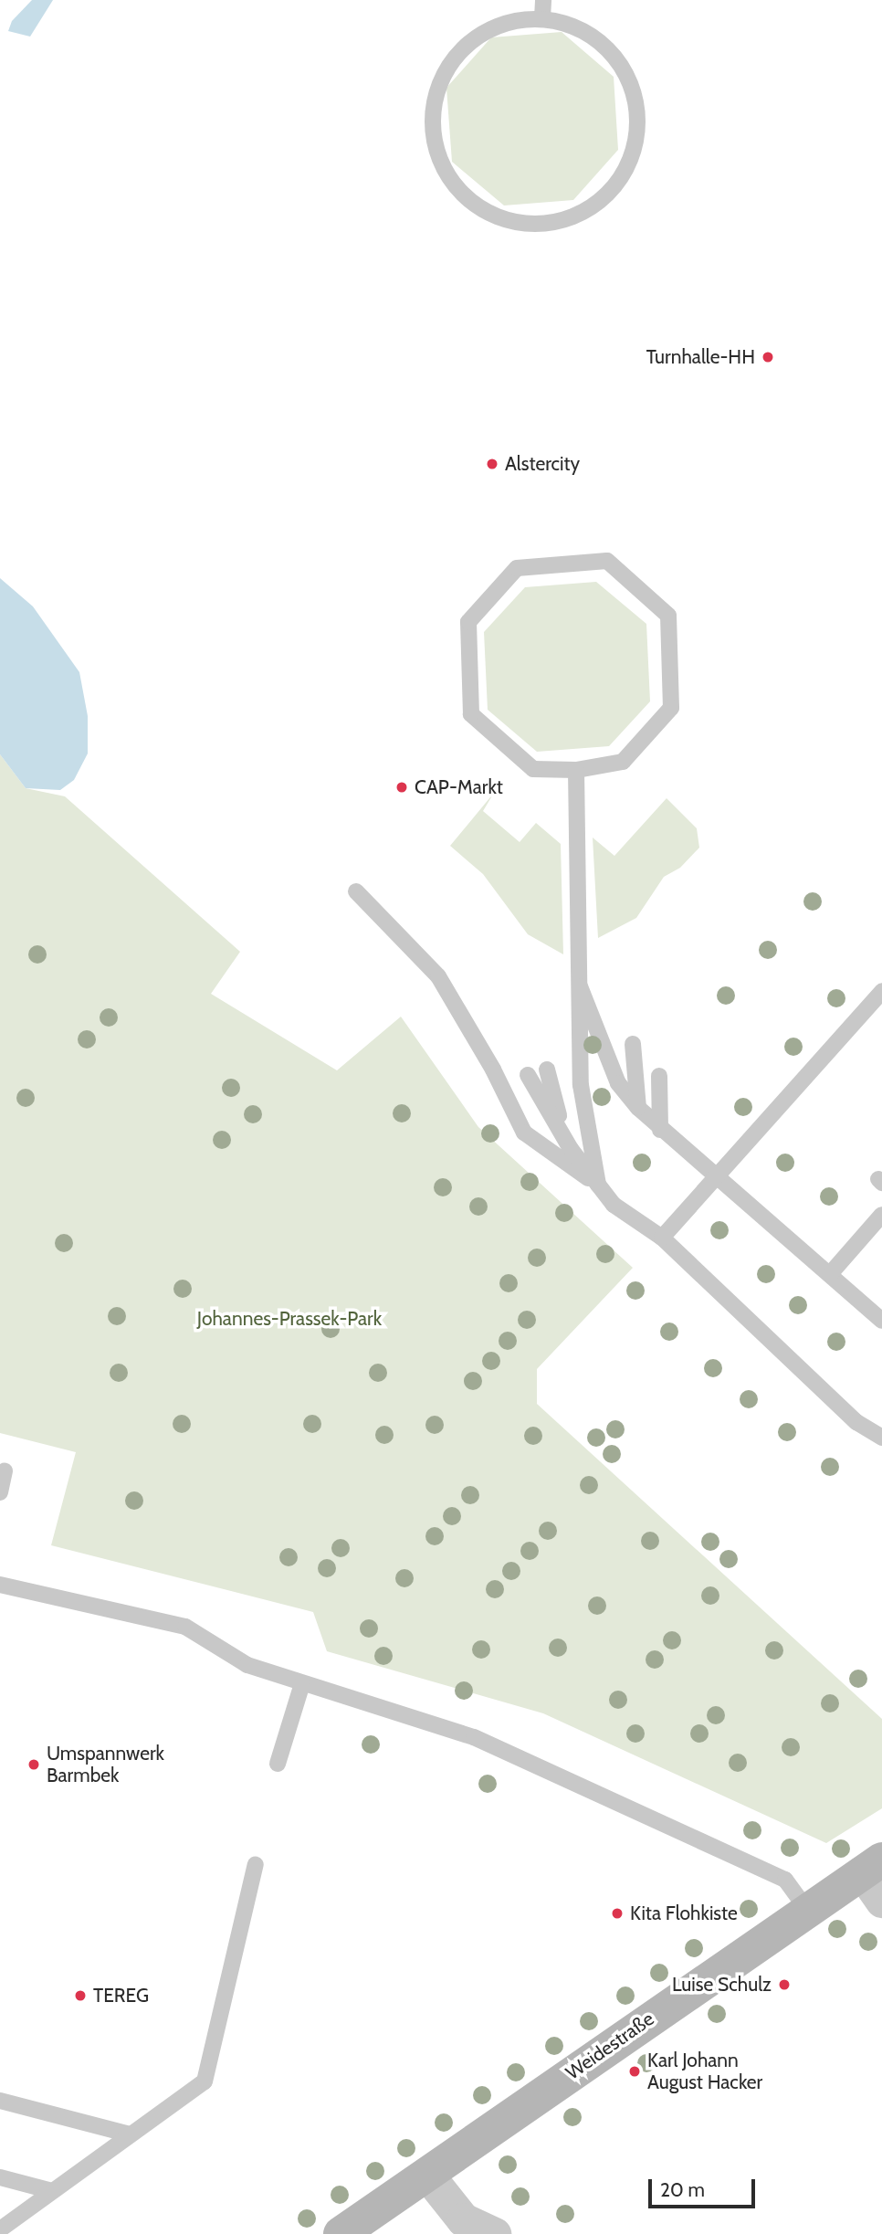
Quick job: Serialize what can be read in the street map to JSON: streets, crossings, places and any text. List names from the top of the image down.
{
  "streets": {
    "street": ["Weidestraße"]
  },
  "parks": ["Johannes-Prassek-Park"],
  "places": [
    "Turnhalle-HH",
    "Alstercity",
    "CAP-Markt",
    "Umspannwerk Barmbek",
    "Kita Flohkiste",
    "Luise Schulz",
    "TEREG",
    "Karl Johann August Hacker"
  ],
  "scale_bar": "20 m"
}
